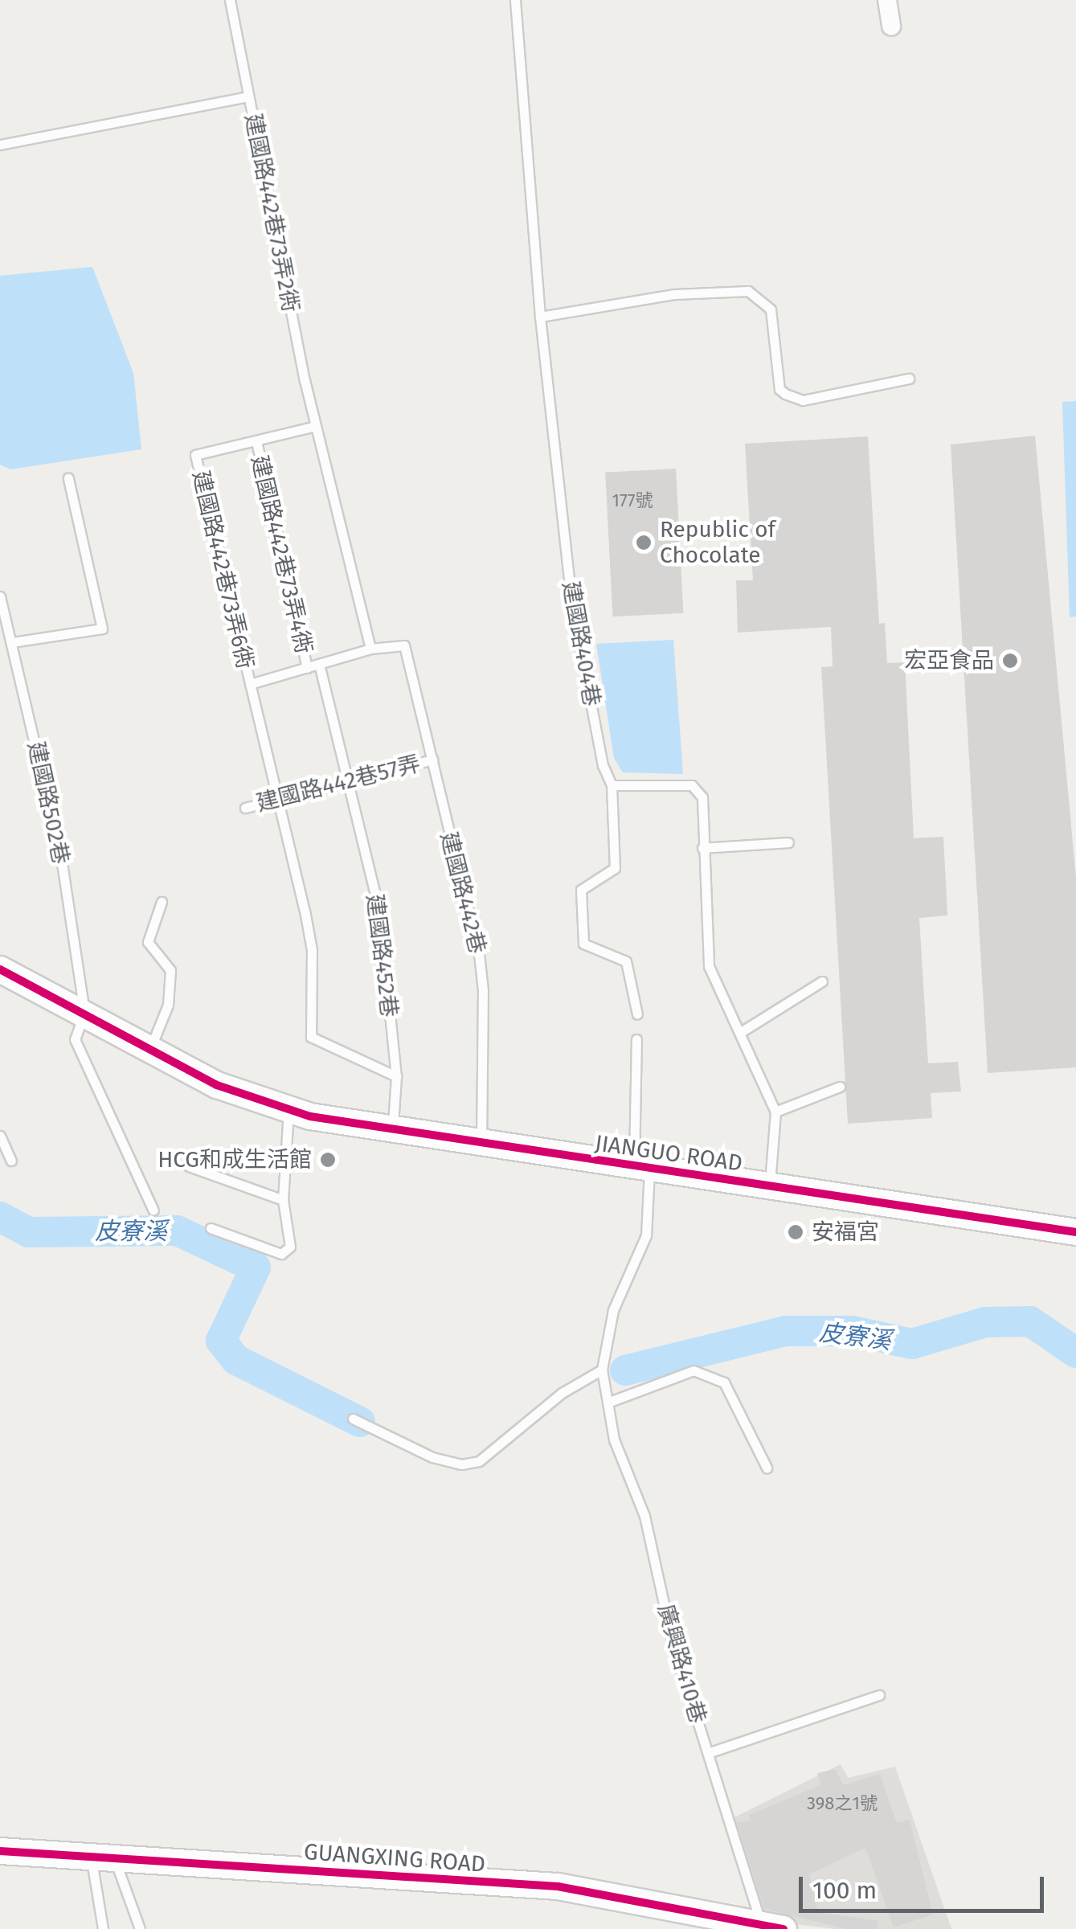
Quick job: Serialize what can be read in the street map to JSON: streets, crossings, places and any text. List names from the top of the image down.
{
  "streets": {
    "street": ["JIANGUO ROAD", "GUANGXING ROAD"],
    "lane": [
      "建國路442巷73弄2衖",
      "建國路442巷73弄4衖",
      "建國路442巷73弄6衖",
      "建國路404巷",
      "建國路442巷57弄",
      "建國路502巷",
      "建國路442巷",
      "建國路452巷",
      "廣興路410巷"
    ]
  },
  "crossings": [
    ["建國路442巷73弄2衖", "建國路442巷"],
    ["建國路442巷73弄4衖", "建國路442巷73弄6衖"],
    ["建國路442巷73弄6衖", "建國路442巷57弄"],
    ["建國路442巷73弄6衖", "建國路452巷"],
    ["建國路442巷57弄", "建國路442巷"],
    ["建國路442巷57弄", "建國路452巷"],
    ["建國路502巷", "JIANGUO ROAD"],
    ["建國路442巷", "JIANGUO ROAD"],
    ["建國路452巷", "JIANGUO ROAD"],
    ["廣興路410巷", "GUANGXING ROAD"]
  ],
  "water": ["皮寮溪"],
  "places": [
    "Republic of Chocolate",
    "宏亞食品",
    "HCG和成生活館",
    "安福宮"
  ],
  "house_numbers": ["177號", "398之1號"],
  "scale_bar": "100 m"
}
